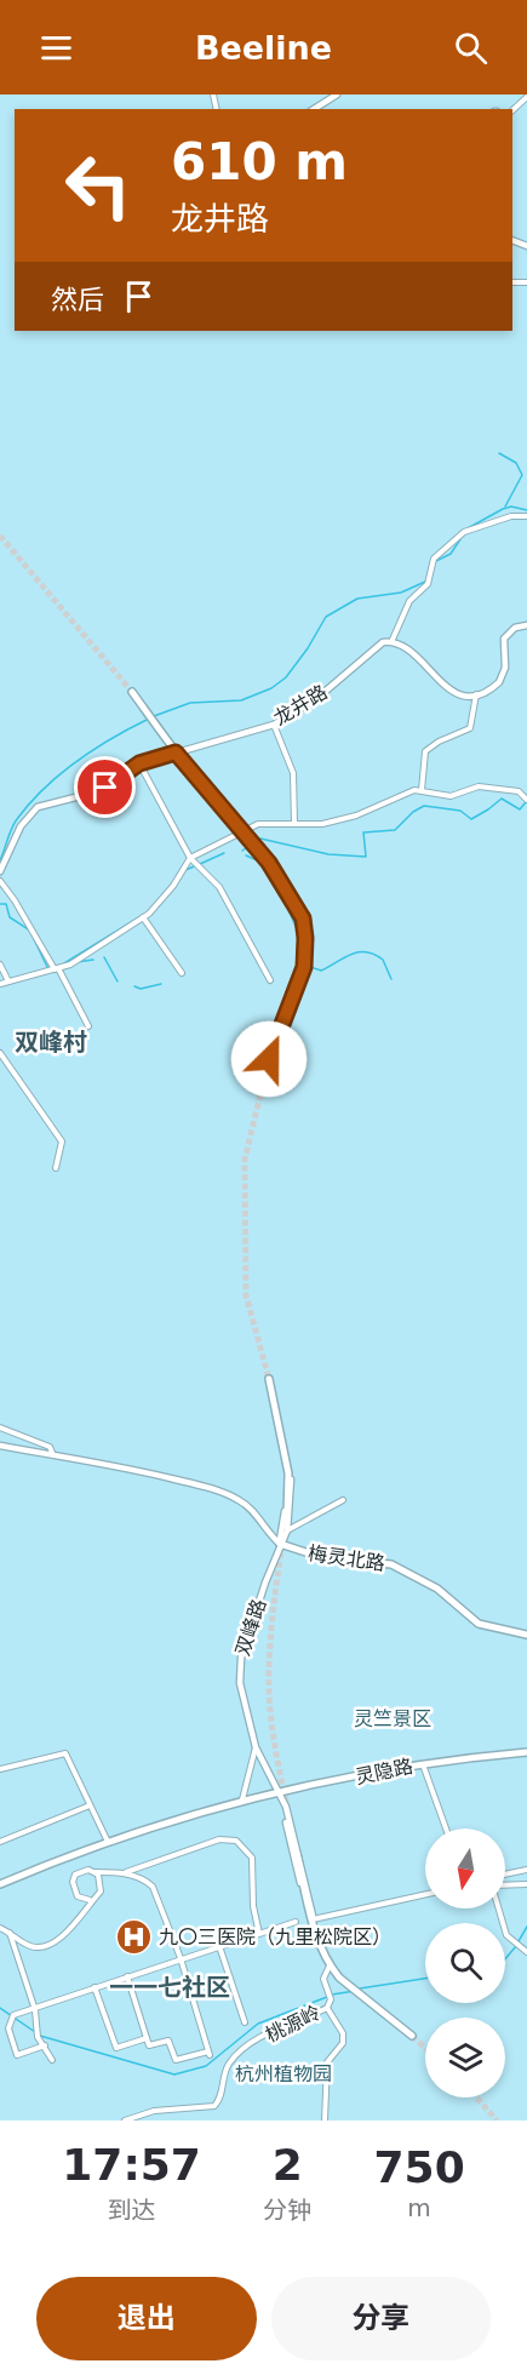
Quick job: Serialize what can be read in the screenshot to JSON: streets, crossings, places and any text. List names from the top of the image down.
{
  "streets": {
    "main road": ["梅灵北路", "灵隐路"],
    "street": ["龙井路", "双峰路", "桃源岭"]
  },
  "crossings": [
    ["梅灵北路", "双峰路"],
    ["双峰路", "灵隐路"]
  ],
  "districts": ["双峰村", "一一七社区"],
  "parks": ["灵竺景区", "杭州植物园"],
  "places": {
    "hospital": ["九〇三医院（九里松院区）"]
  },
  "north": "bottom",
  "page": {
    "header": "Beeline",
    "turn": ["610 m", "龙井路"],
    "then": "然后",
    "eta": [
      "17:57",
      "到达",
      "2",
      "分钟",
      "750",
      "m"
    ],
    "buttons": ["退出", "分享"]
  }
}
